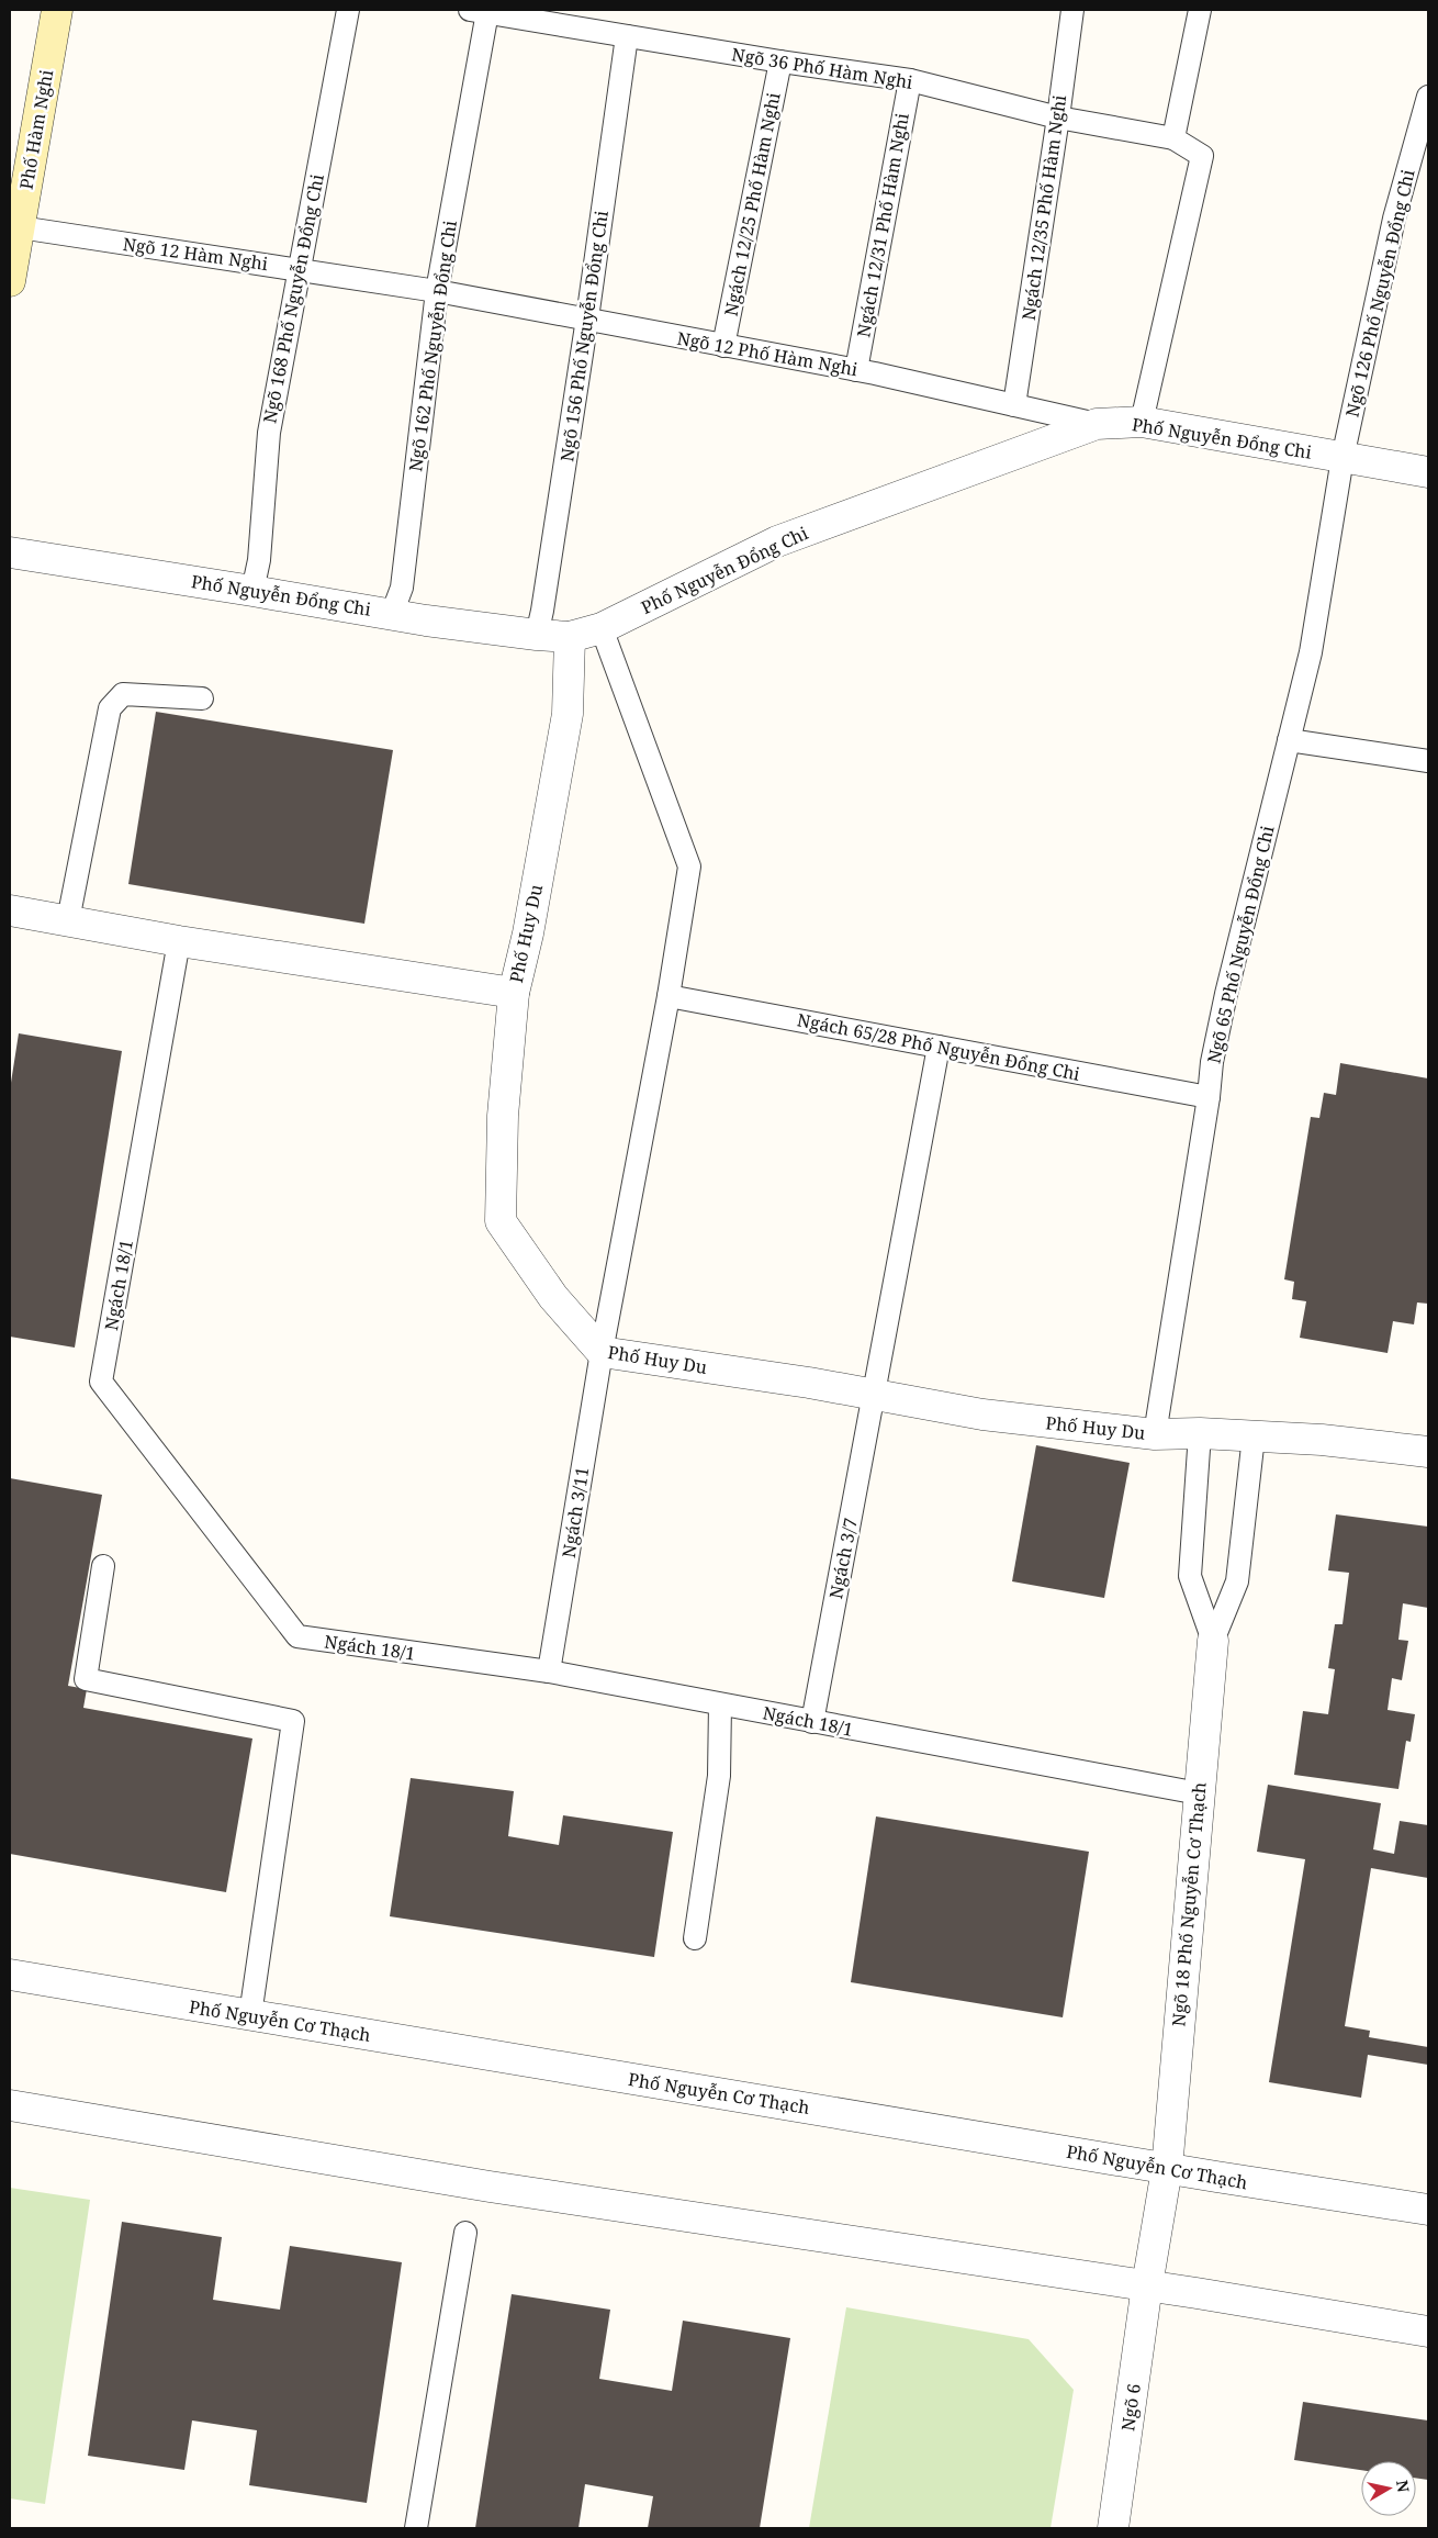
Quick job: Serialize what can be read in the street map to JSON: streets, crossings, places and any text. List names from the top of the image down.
{
  "streets": {
    "main road": ["Phố Hàm Nghi"],
    "street": [
      "Phố Nguyễn Đổng Chi",
      "Phố Huy Du",
      "Ngõ 18 Phố Nguyễn Cơ Thạch",
      "Phố Nguyễn Cơ Thạch",
      "Ngõ 6"
    ],
    "lane": [
      "Ngõ 36 Phố Hàm Nghi",
      "Ngách 12/25 Phố Hàm Nghi",
      "Ngách 12/35 Phố Hàm Nghi",
      "Ngách 12/31 Phố Hàm Nghi",
      "Ngõ 12 Hàm Nghi",
      "Ngõ 126 Phố Nguyễn Đổng Chi",
      "Ngõ 168 Phố Nguyễn Đổng Chi",
      "Ngõ 156 Phố Nguyễn Đổng Chi",
      "Ngõ 162 Phố Nguyễn Đổng Chi",
      "Ngõ 12 Phố Hàm Nghi",
      "Ngõ 65 Phố Nguyễn Đổng Chi",
      "Ngách 65/28 Phố Nguyễn Đổng Chi",
      "Ngách 18/1",
      "Ngách 3/11",
      "Ngách 3/7"
    ]
  },
  "crossings": [
    ["Ngõ 36 Phố Hàm Nghi", "Ngách 12/25 Phố Hàm Nghi"],
    ["Ngõ 36 Phố Hàm Nghi", "Ngách 12/35 Phố Hàm Nghi"],
    ["Ngõ 36 Phố Hàm Nghi", "Ngách 12/31 Phố Hàm Nghi"],
    ["Ngõ 36 Phố Hàm Nghi", "Ngõ 156 Phố Nguyễn Đổng Chi"],
    ["Ngõ 36 Phố Hàm Nghi", "Ngõ 162 Phố Nguyễn Đổng Chi"],
    ["Phố Hàm Nghi", "Ngõ 12 Hàm Nghi"],
    ["Ngách 12/25 Phố Hàm Nghi", "Ngõ 12 Phố Hàm Nghi"],
    ["Ngách 12/35 Phố Hàm Nghi", "Ngõ 12 Phố Hàm Nghi"],
    ["Ngách 12/31 Phố Hàm Nghi", "Ngõ 12 Phố Hàm Nghi"],
    ["Ngõ 12 Hàm Nghi", "Ngõ 168 Phố Nguyễn Đổng Chi"],
    ["Ngõ 12 Hàm Nghi", "Ngõ 162 Phố Nguyễn Đổng Chi"],
    ["Ngõ 12 Hàm Nghi", "Ngõ 12 Phố Hàm Nghi"],
    ["Ngõ 126 Phố Nguyễn Đổng Chi", "Phố Nguyễn Đổng Chi"],
    ["Ngõ 126 Phố Nguyễn Đổng Chi", "Ngõ 65 Phố Nguyễn Đổng Chi"],
    ["Ngõ 168 Phố Nguyễn Đổng Chi", "Phố Nguyễn Đổng Chi"],
    ["Ngõ 156 Phố Nguyễn Đổng Chi", "Ngõ 12 Phố Hàm Nghi"],
    ["Ngõ 156 Phố Nguyễn Đổng Chi", "Phố Nguyễn Đổng Chi"],
    ["Ngõ 162 Phố Nguyễn Đổng Chi", "Ngõ 12 Phố Hàm Nghi"],
    ["Ngõ 162 Phố Nguyễn Đổng Chi", "Phố Nguyễn Đổng Chi"],
    ["Ngõ 12 Phố Hàm Nghi", "Phố Nguyễn Đổng Chi"],
    ["Phố Nguyễn Đổng Chi", "Phố Huy Du"],
    ["Phố Nguyễn Đổng Chi", "Ngõ 65 Phố Nguyễn Đổng Chi"],
    ["Phố Nguyễn Đổng Chi", "Ngách 3/11"],
    ["Phố Huy Du", "Ngõ 65 Phố Nguyễn Đổng Chi"],
    ["Phố Huy Du", "Ngách 3/11"],
    ["Phố Huy Du", "Ngách 3/7"],
    ["Phố Huy Du", "Ngõ 18 Phố Nguyễn Cơ Thạch"],
    ["Ngõ 65 Phố Nguyễn Đổng Chi", "Ngách 65/28 Phố Nguyễn Đổng Chi"],
    ["Ngách 65/28 Phố Nguyễn Đổng Chi", "Ngách 3/11"],
    ["Ngách 65/28 Phố Nguyễn Đổng Chi", "Ngách 3/7"],
    ["Ngách 18/1", "Ngách 3/11"],
    ["Ngách 18/1", "Ngách 3/7"],
    ["Ngách 18/1", "Ngõ 18 Phố Nguyễn Cơ Thạch"],
    ["Ngõ 18 Phố Nguyễn Cơ Thạch", "Phố Nguyễn Cơ Thạch"],
    ["Ngõ 18 Phố Nguyễn Cơ Thạch", "Ngõ 6"]
  ],
  "north": "right"
}
